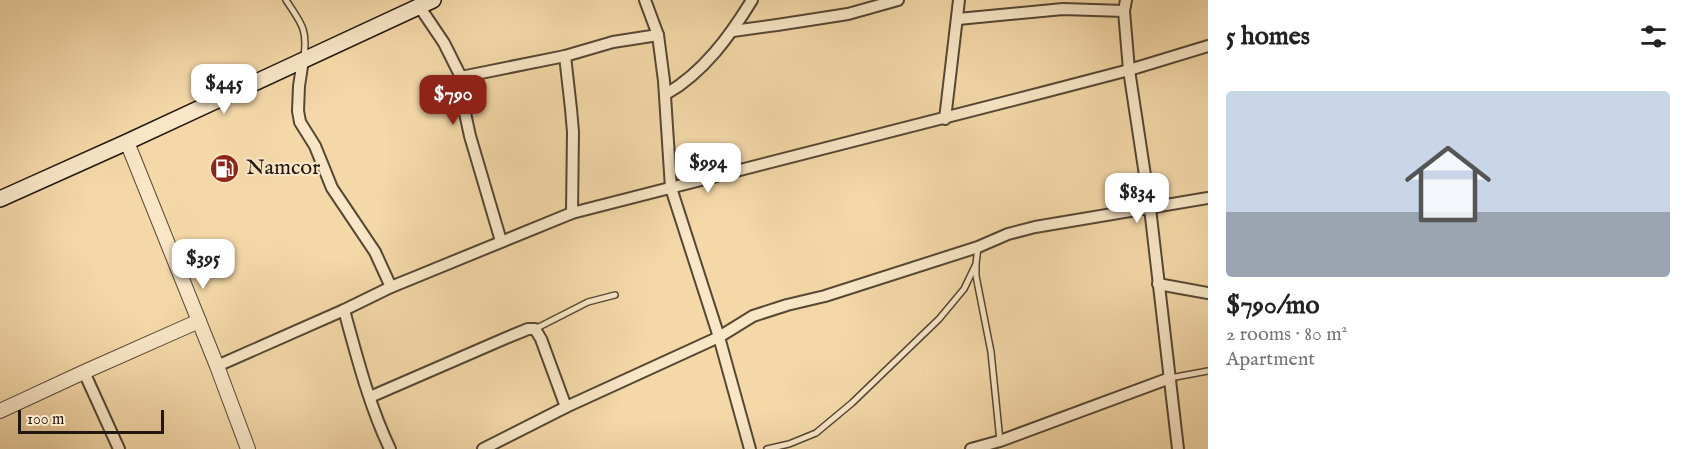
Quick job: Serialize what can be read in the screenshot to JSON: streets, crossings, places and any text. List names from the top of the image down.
{
  "places": {
    "fuel station": ["Namcor"]
  },
  "scale_bar": "100 m",
  "page": {
    "heading": "5 homes",
    "price": [
      "$445",
      "$790",
      "$994",
      "$834",
      "$395"
    ],
    "list": [
      {
        "name": "$790/mo",
        "note": "2 rooms · 80 m² · Apartment"
      }
    ],
    "scale": "100 m"
  }
}
